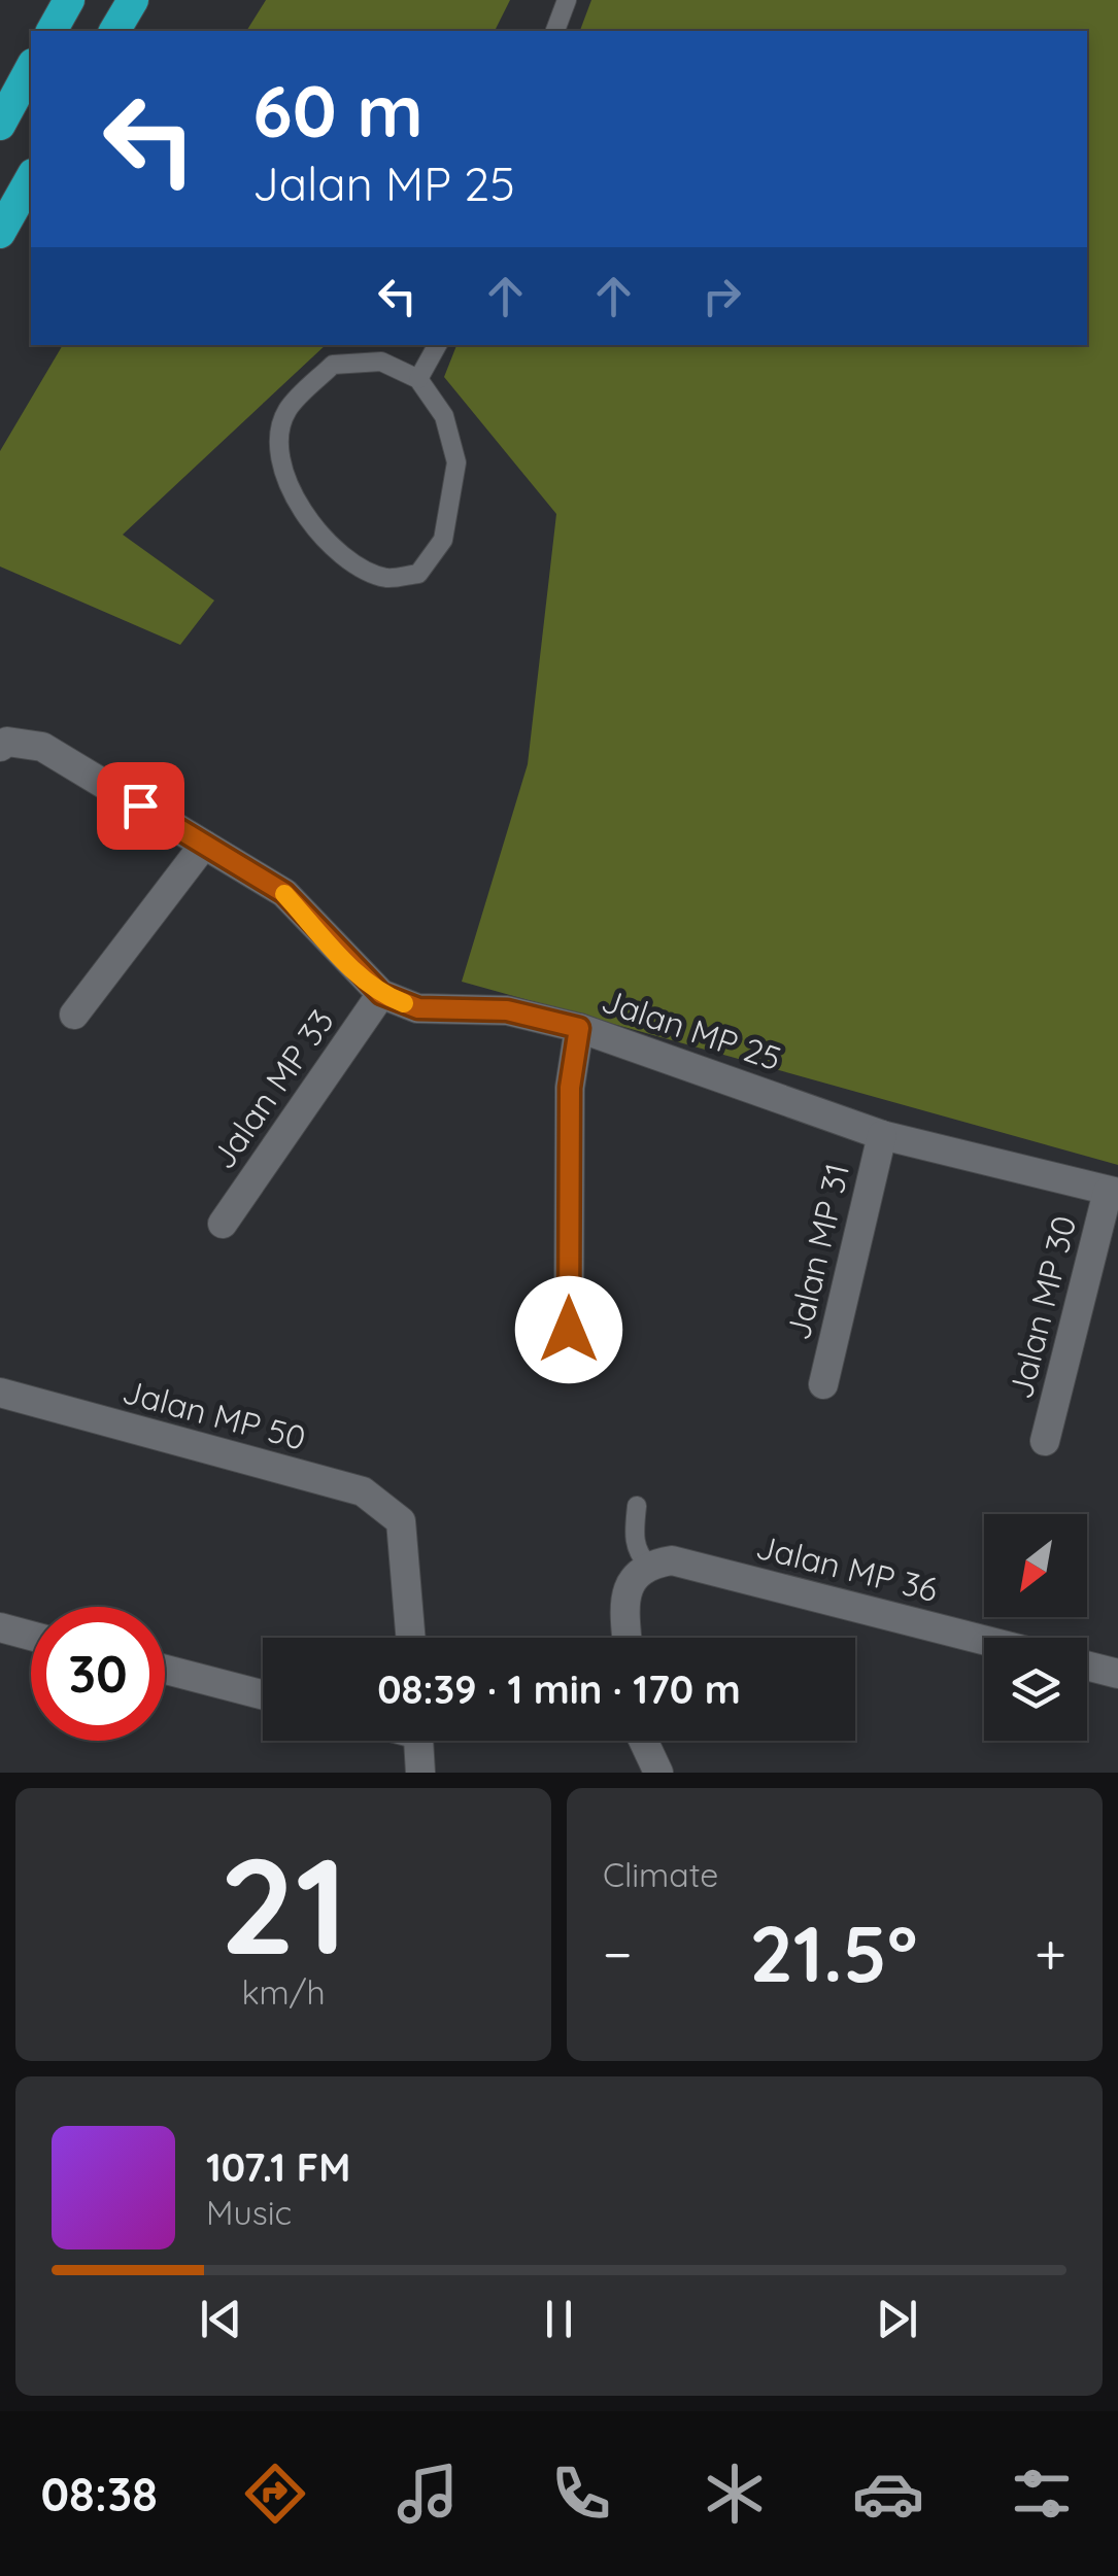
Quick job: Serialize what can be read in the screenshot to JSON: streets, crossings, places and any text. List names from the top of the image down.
{
  "streets": {
    "street": [
      "Jalan MP 25",
      "Jalan MP 33",
      "Jalan MP 31",
      "Jalan MP 30",
      "Jalan MP 50",
      "Jalan MP 36"
    ]
  },
  "crossings": [
    ["Jalan MP 25", "Jalan MP 33"],
    ["Jalan MP 25", "Jalan MP 31"],
    ["Jalan MP 25", "Jalan MP 30"]
  ],
  "north": "bottom left",
  "page": {
    "turn": ["60 m", "Jalan MP 25"],
    "limit": "30",
    "trip": "08:39 · 1 min · 170 m",
    "tile": [
      ["21", "km/h"],
      "Climate"
    ],
    "heat": ["−", "21.5°", "+"],
    "song": ["107.1 FM", "Music"],
    "tabs": "08:38"
  }
}
